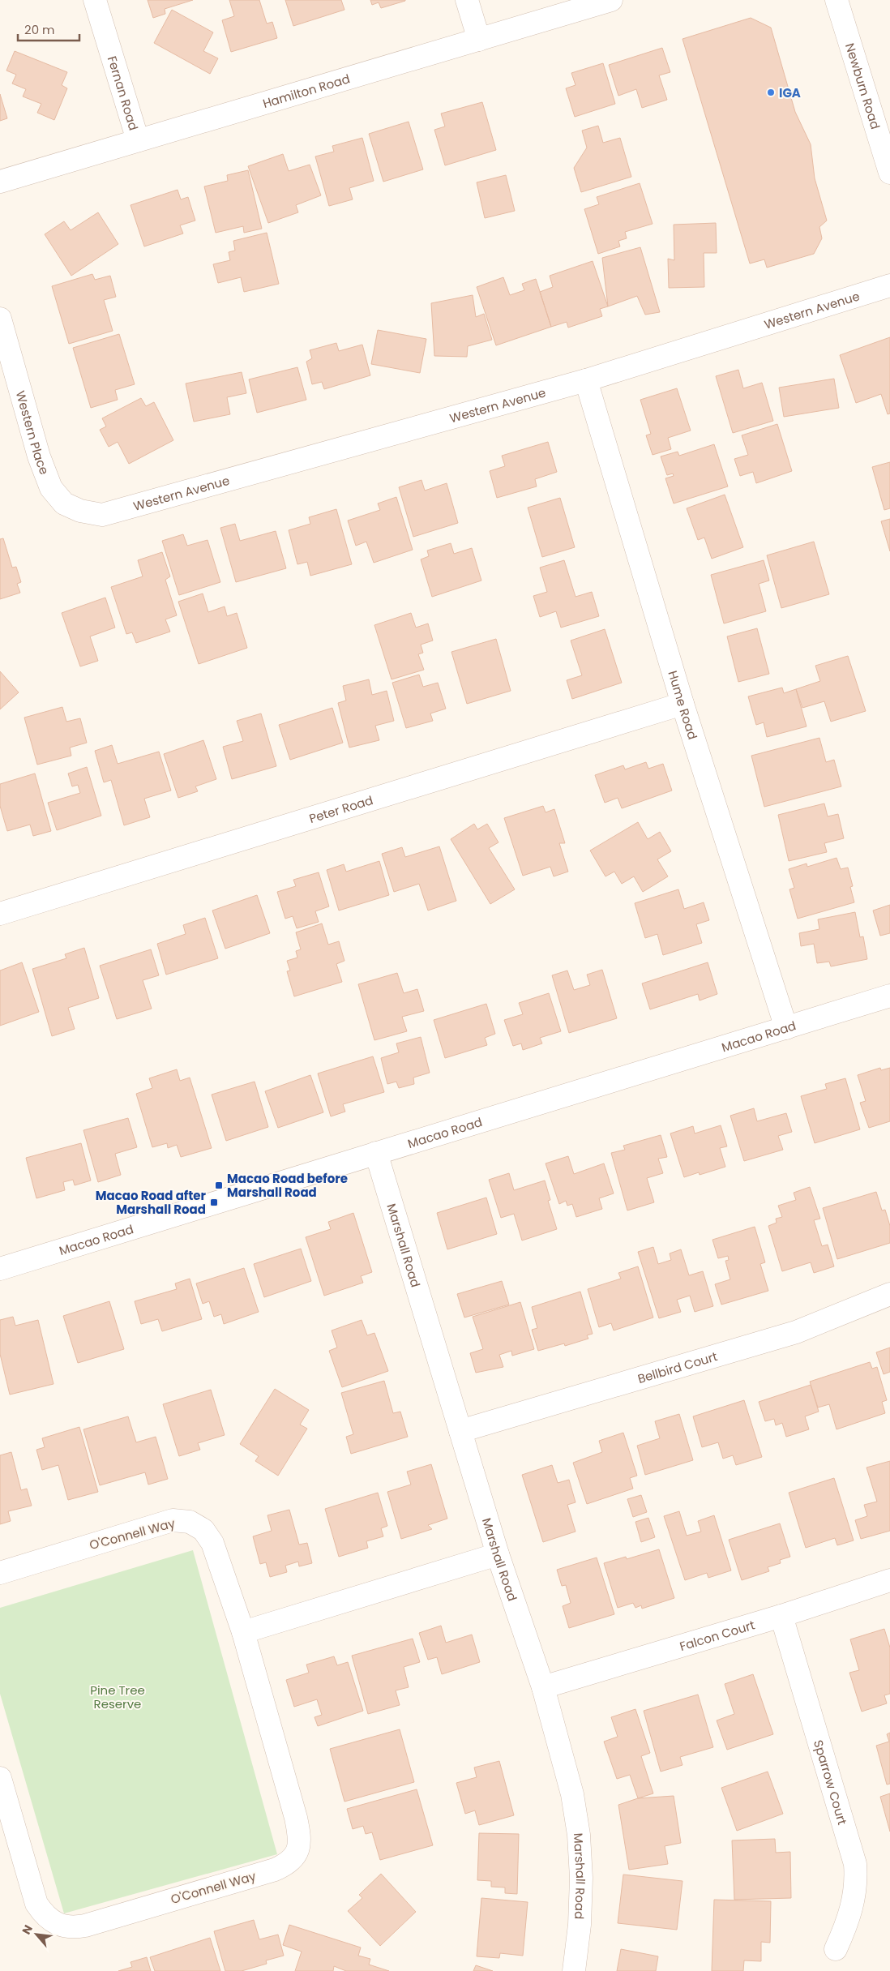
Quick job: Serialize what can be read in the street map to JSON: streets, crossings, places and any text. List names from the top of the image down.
{
  "streets": {
    "street": [
      "Newburn Road",
      "Hamilton Road",
      "Fernan Road",
      "Western Avenue",
      "Western Place",
      "Hume Road",
      "Peter Road",
      "Macao Road",
      "Marshall Road",
      "Bellbird Court",
      "O'Connell Way",
      "Falcon Court",
      "Sparrow Court"
    ]
  },
  "crossings": [
    ["Hamilton Road", "Fernan Road"],
    ["Western Avenue", "Western Place"],
    ["Western Avenue", "Hume Road"],
    ["Hume Road", "Peter Road"],
    ["Hume Road", "Macao Road"],
    ["Macao Road", "Marshall Road"],
    ["Marshall Road", "Bellbird Court"],
    ["Marshall Road", "Falcon Court"],
    ["Falcon Court", "Sparrow Court"]
  ],
  "parks": ["Pine Tree Reserve"],
  "places": {
    "other": ["IGA"],
    "transit": ["Macao Road before Marshall Road", "Macao Road after Marshall Road"]
  },
  "scale_bar": "20 m",
  "north": "top left"
}
